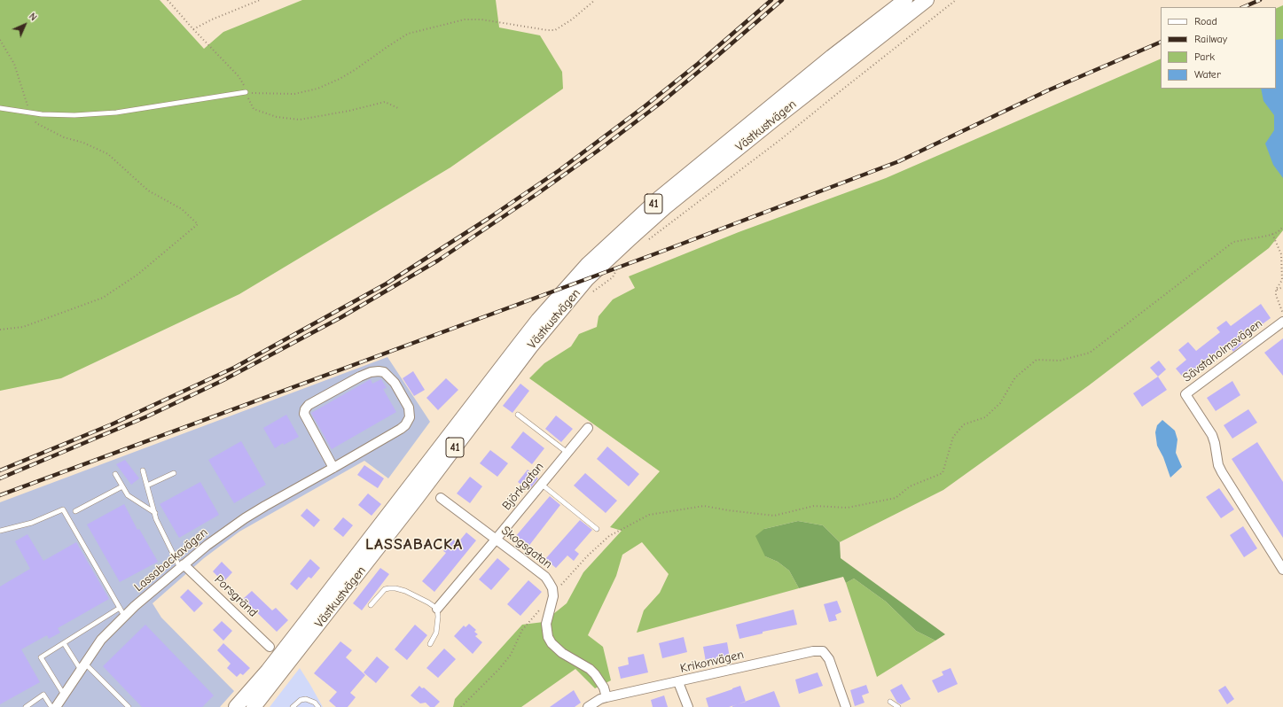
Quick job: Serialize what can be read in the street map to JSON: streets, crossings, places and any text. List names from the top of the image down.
{
  "streets": {
    "main road": ["Västkustvägen", "41"],
    "street": [
      "Sävstaholmsvägen",
      "Björkgatan",
      "Skogsgatan",
      "Lassabackavägen",
      "Porsgränd",
      "Krikonvägen"
    ]
  },
  "crossings": [
    ["Björkgatan", "Skogsgatan"],
    ["Lassabackavägen", "Porsgränd"]
  ],
  "districts": ["LASSABACKA"],
  "legend": [
    "Road",
    "Railway",
    "Park",
    "Water"
  ],
  "north": "top right"
}
